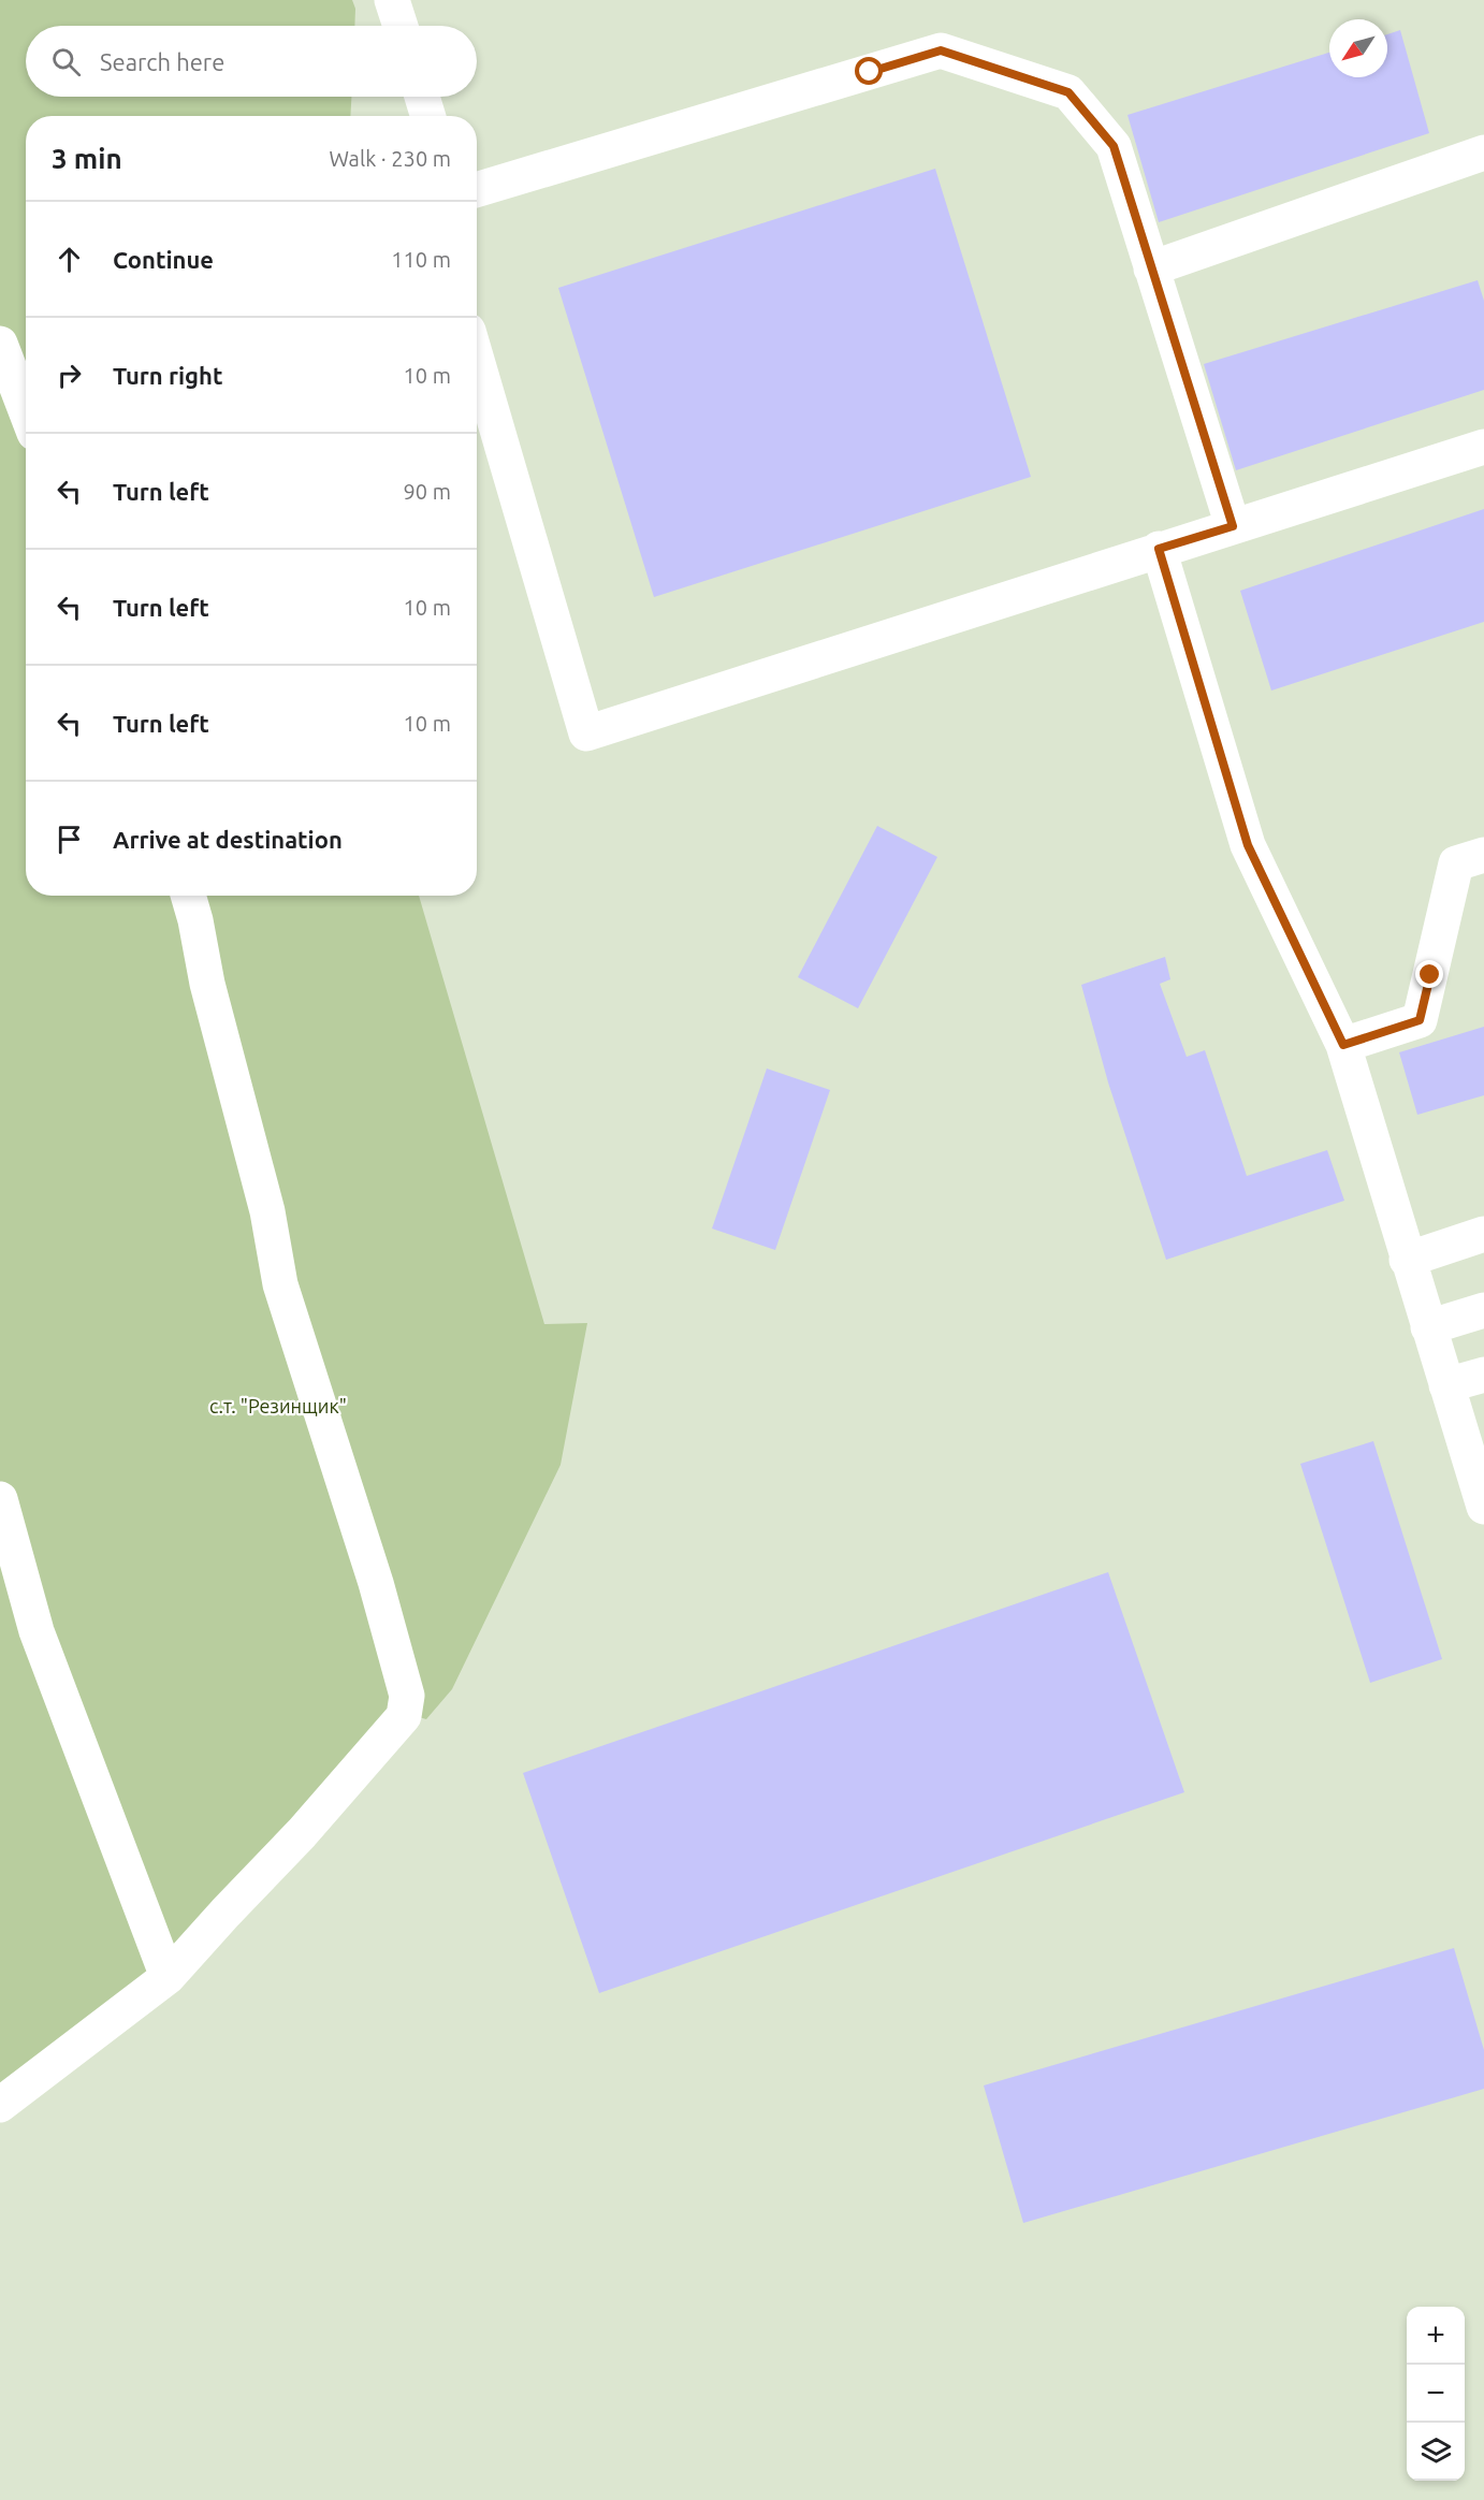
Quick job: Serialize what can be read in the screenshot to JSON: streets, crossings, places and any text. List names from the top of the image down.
{
  "parks": ["с.т. \"Резинщик\""],
  "north": "bottom left",
  "page": {
    "search": "Search here",
    "heading": ["3 min", "Walk · 230 m"],
    "list": [
      ["Continue", "110 m"],
      ["Turn right", "10 m"],
      ["Turn left", "90 m"],
      ["Turn left", "10 m"],
      ["Turn left", "10 m"],
      "Arrive at destination"
    ],
    "map_buttons": ["+", "−"]
  }
}
